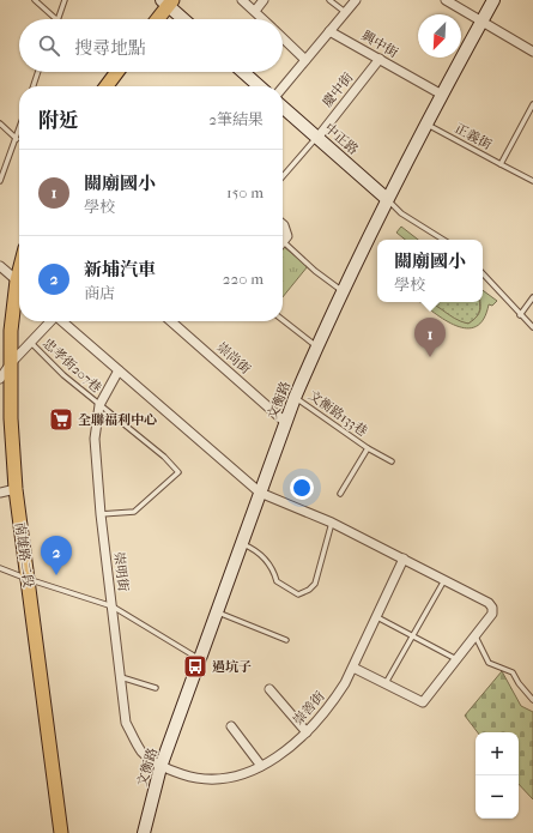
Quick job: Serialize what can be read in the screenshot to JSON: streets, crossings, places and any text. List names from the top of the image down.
{
  "streets": {
    "main road": ["南雄路二段"],
    "street": [
      "興中街",
      "慶中街",
      "中正路",
      "崇尚街",
      "文衡路",
      "崇明街",
      "崇善街"
    ],
    "lane": ["正義街", "忠孝街207巷", "文衡路133巷"]
  },
  "crossings": [
    ["興中街", "慶中街"],
    ["興中街", "文衡路"],
    ["慶中街", "中正路"],
    ["正義街", "文衡路"],
    ["中正路", "文衡路"],
    ["崇尚街", "文衡路"],
    ["忠孝街207巷", "崇明街"],
    ["文衡路", "文衡路133巷"],
    ["文衡路", "崇明街"],
    ["文衡路", "崇善街"],
    ["崇明街", "崇善街"]
  ],
  "places": {
    "supermarket": ["全聯福利中心"],
    "bus stop": ["過坑子"]
  },
  "north": "bottom left",
  "page": {
    "search": "搜尋地點",
    "heading": ["附近", "2筆結果"],
    "list": [
      {
        "mark": "1",
        "name": "關廟國小",
        "note": "學校",
        "value": "150 m"
      },
      {
        "mark": "2",
        "name": "新埔汽車",
        "note": "商店",
        "value": "220 m"
      }
    ],
    "popup": ["關廟國小", "學校"],
    "pins": ["1", "2"],
    "map_buttons": ["+", "−"]
  }
}
